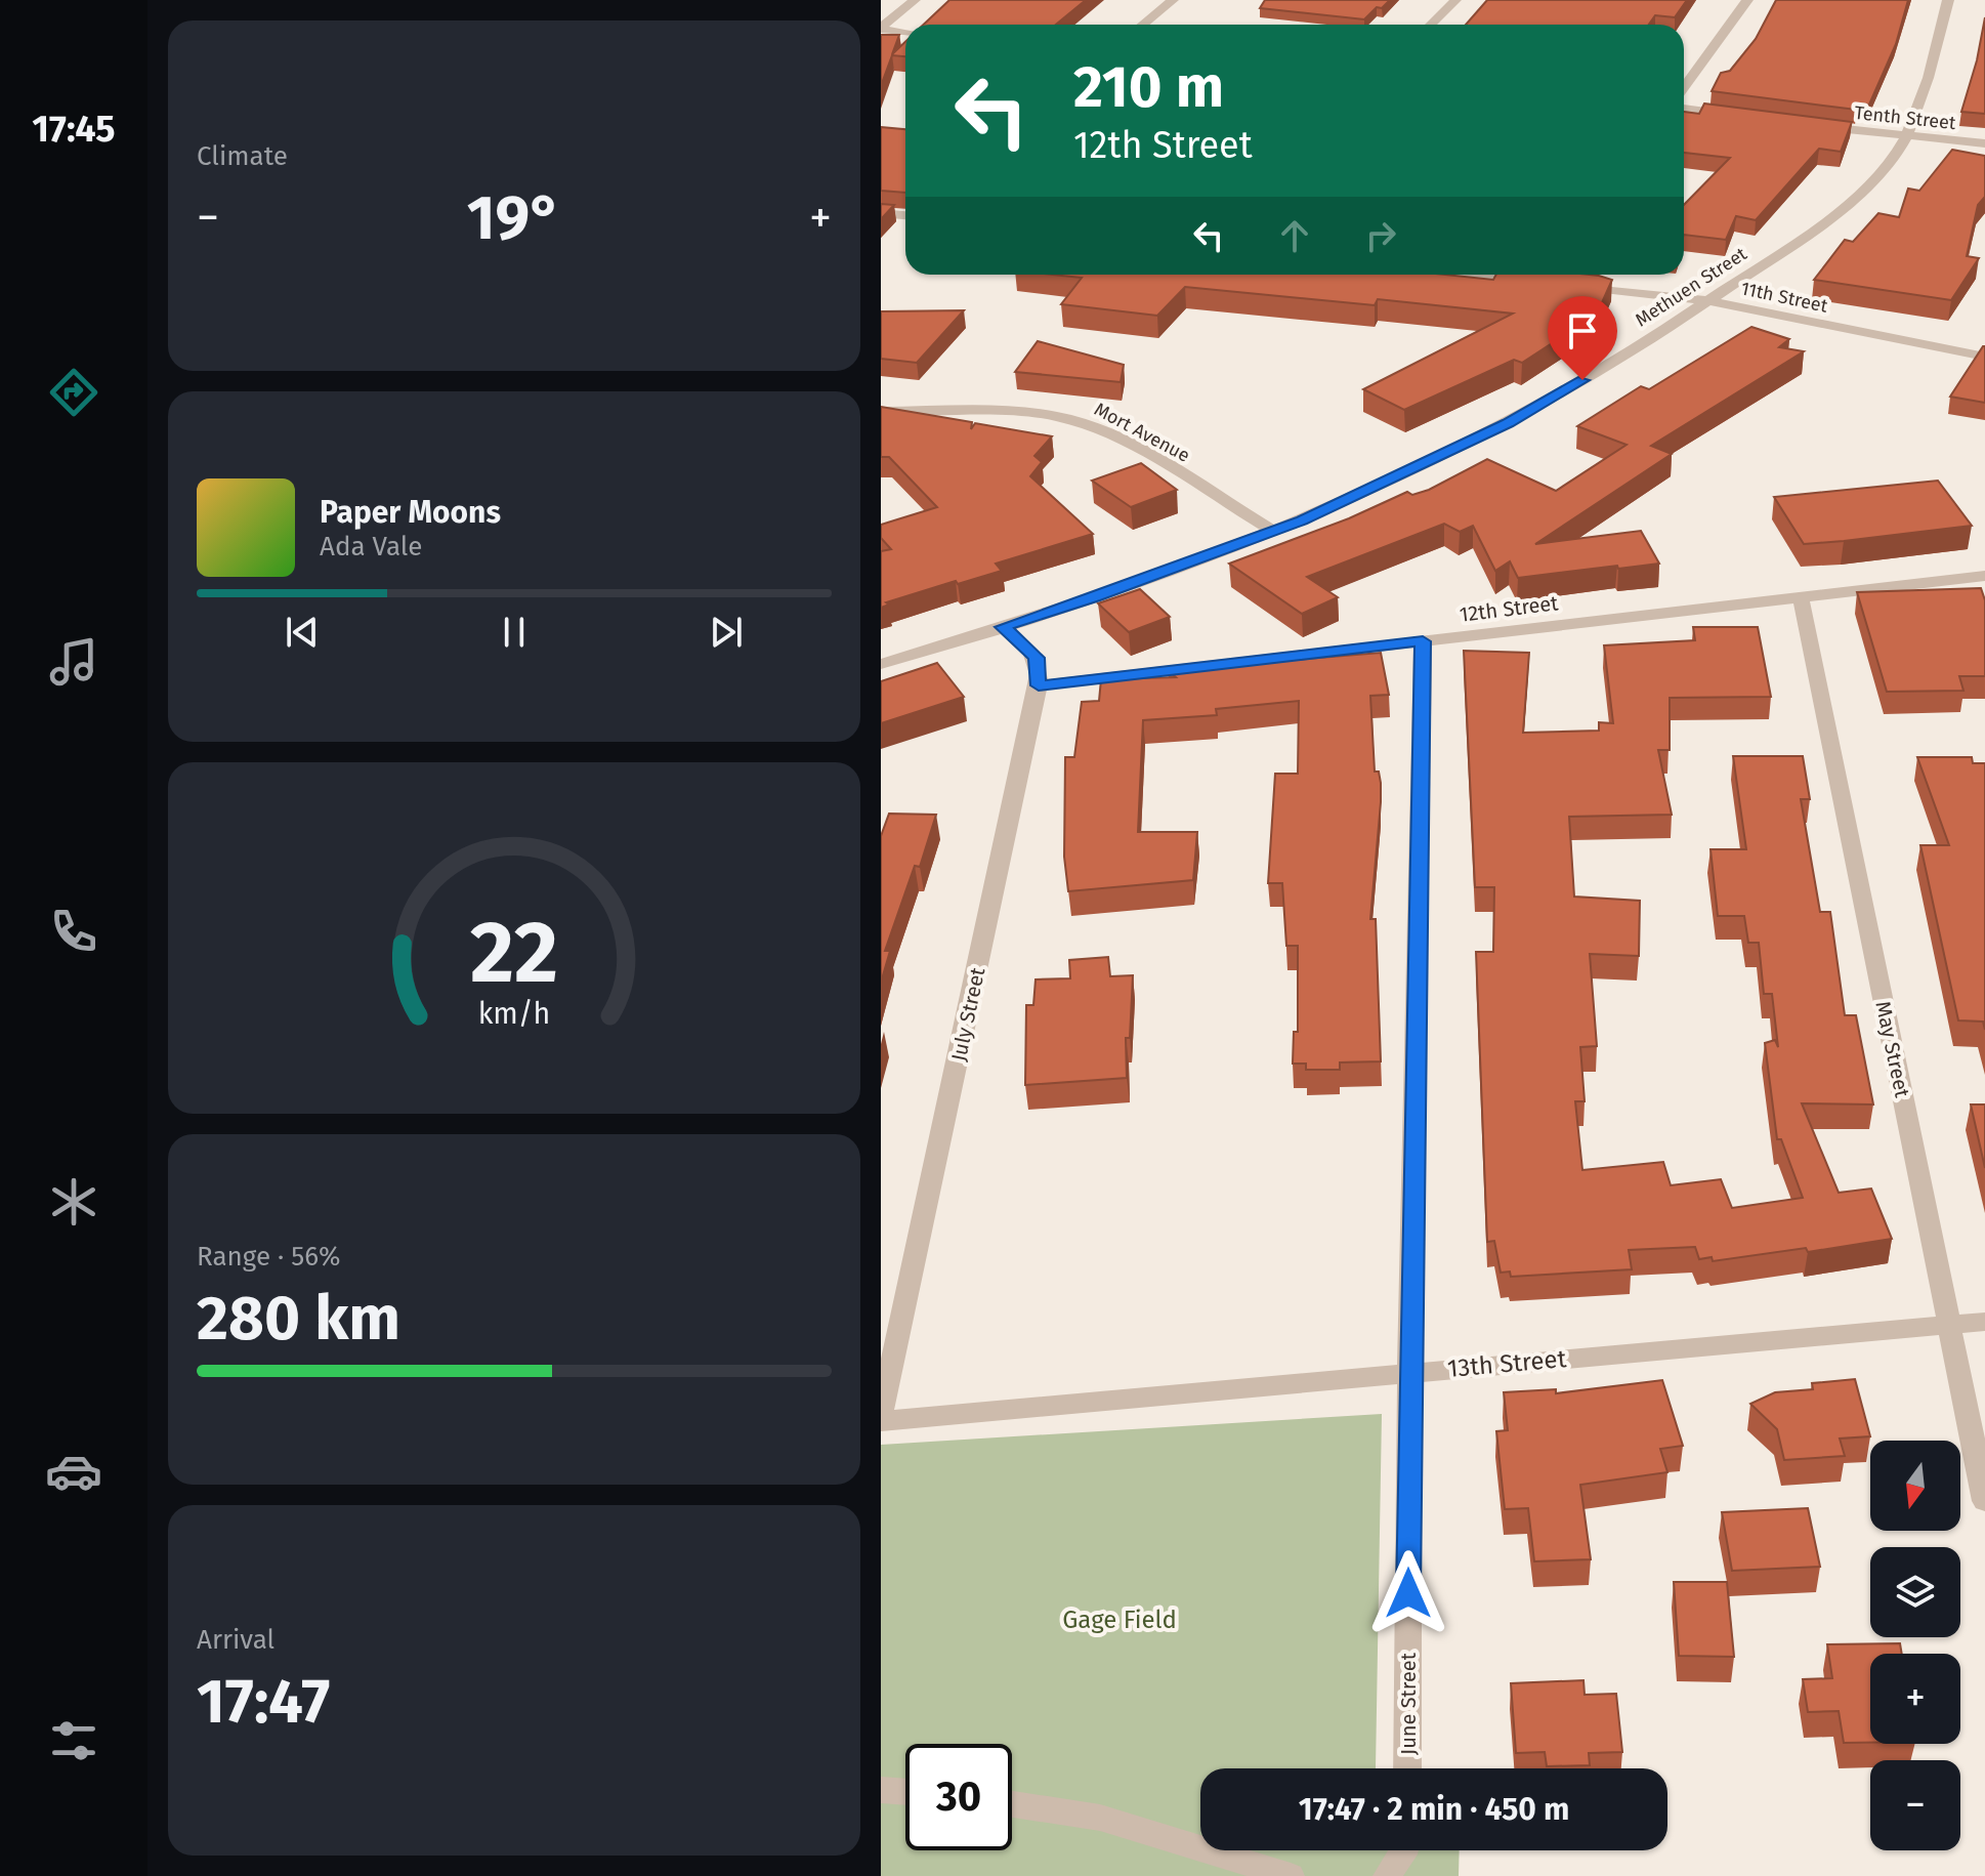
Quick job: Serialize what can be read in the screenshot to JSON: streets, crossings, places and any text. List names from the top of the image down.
{
  "streets": {
    "street": [
      "Tenth Street",
      "Methuen Street",
      "11th Street",
      "Mort Avenue",
      "12th Street",
      "July Street",
      "May Street",
      "13th Street",
      "June Street"
    ]
  },
  "crossings": [
    ["Tenth Street", "Methuen Street"],
    ["Methuen Street", "11th Street"],
    ["Methuen Street", "Mort Avenue"],
    ["12th Street", "July Street"],
    ["12th Street", "May Street"],
    ["12th Street", "June Street"],
    ["May Street", "13th Street"],
    ["13th Street", "June Street"]
  ],
  "parks": ["Gage Field"],
  "north": "bottom",
  "page": {
    "tabs": "17:45",
    "tile": [
      "Climate",
      ["Range · 56%", "280 km"],
      ["Arrival", "17:47"]
    ],
    "turn": ["210 m", "12th Street"],
    "heat": ["−", "19°", "+"],
    "song": ["Paper Moons", "Ada Vale"],
    "map_buttons": ["+", "−"],
    "limit": "30",
    "trip": "17:47 · 2 min · 450 m",
    "gauge": ["22", "km/h"]
  }
}
